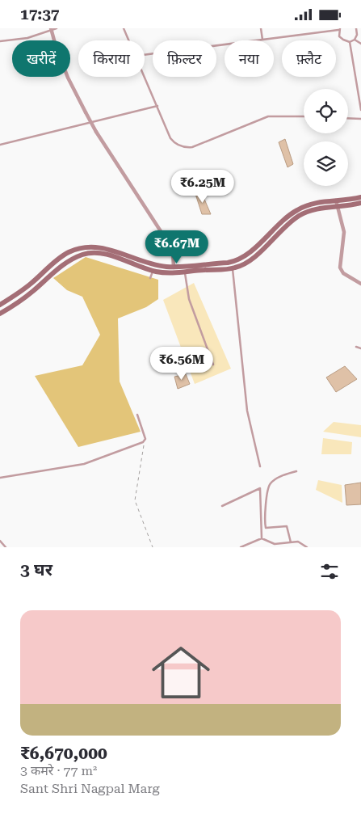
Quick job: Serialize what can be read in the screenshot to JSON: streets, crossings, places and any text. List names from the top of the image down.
{
  "page": {
    "status": "17:37",
    "chip": [
      "खरीदें",
      "किराया",
      "फ़िल्टर",
      "नया",
      "फ़्लैट"
    ],
    "price": ["₹6.25M", "₹6.67M", "₹6.56M"],
    "heading": "3 घर",
    "list": [
      {
        "name": "₹6,670,000",
        "note": "3 कमरे · 77 m² · Sant Shri Nagpal Marg"
      }
    ]
  }
}
